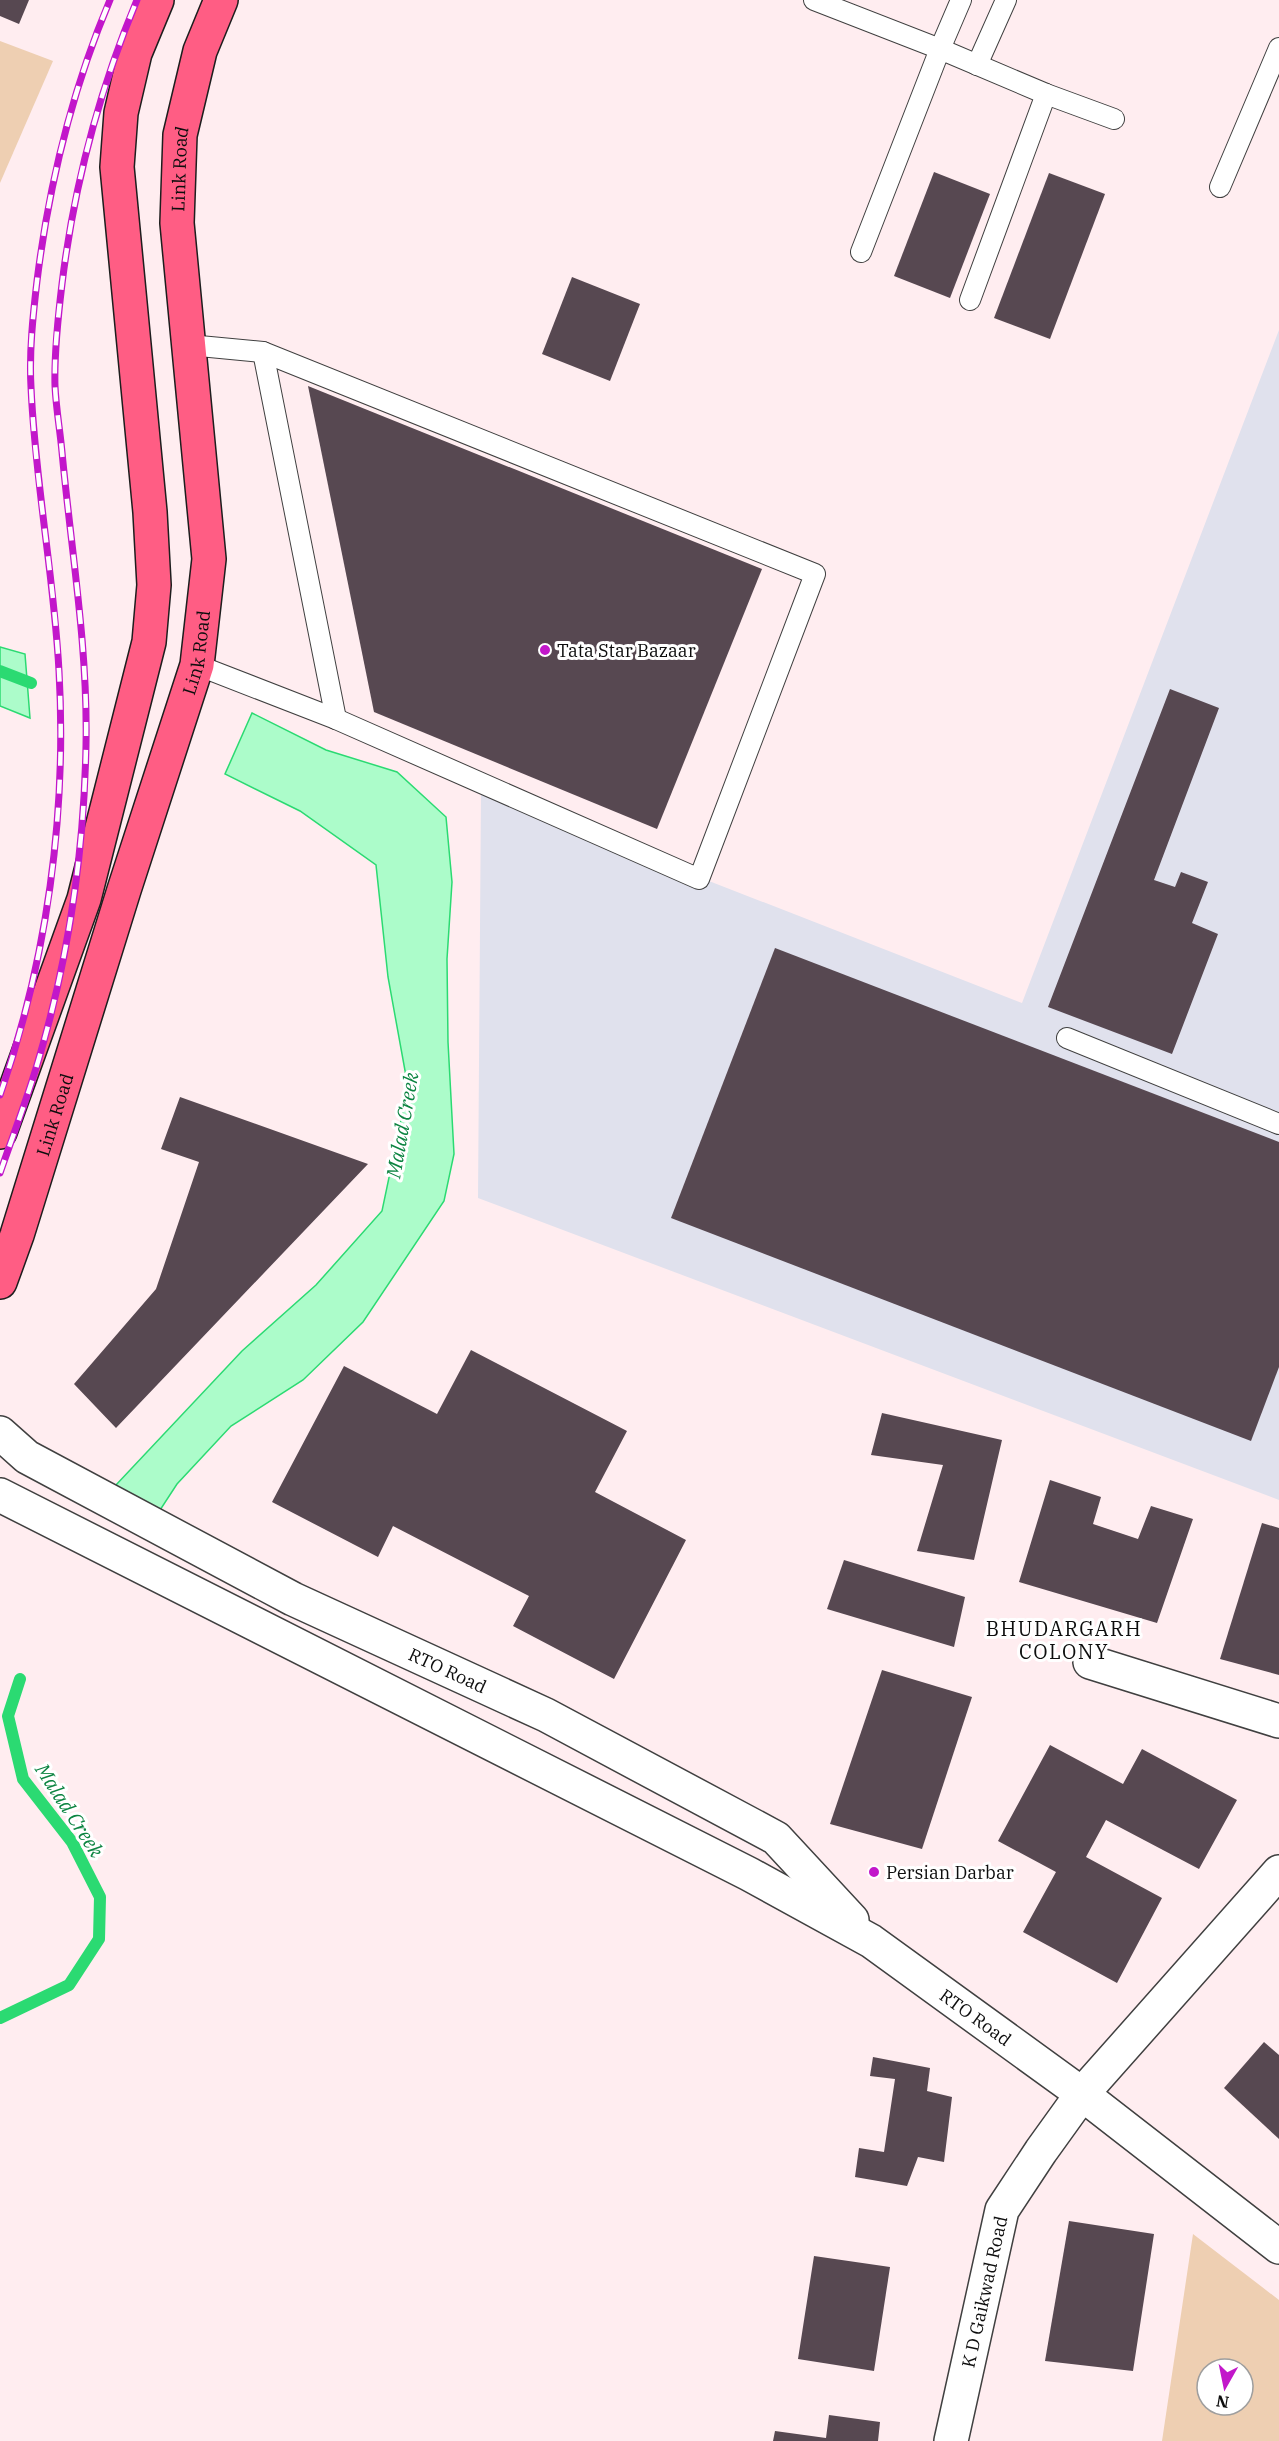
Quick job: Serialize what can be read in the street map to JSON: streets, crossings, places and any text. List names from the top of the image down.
{
  "streets": {
    "main road": ["Link Road"],
    "street": ["RTO Road", "K D Gaikwad Road"]
  },
  "crossings": [
    ["RTO Road", "K D Gaikwad Road"]
  ],
  "districts": ["BHUDARGARH COLONY"],
  "water": ["Malad Creek"],
  "places": ["Tata Star Bazaar", "Persian Darbar"],
  "north": "bottom"
}
